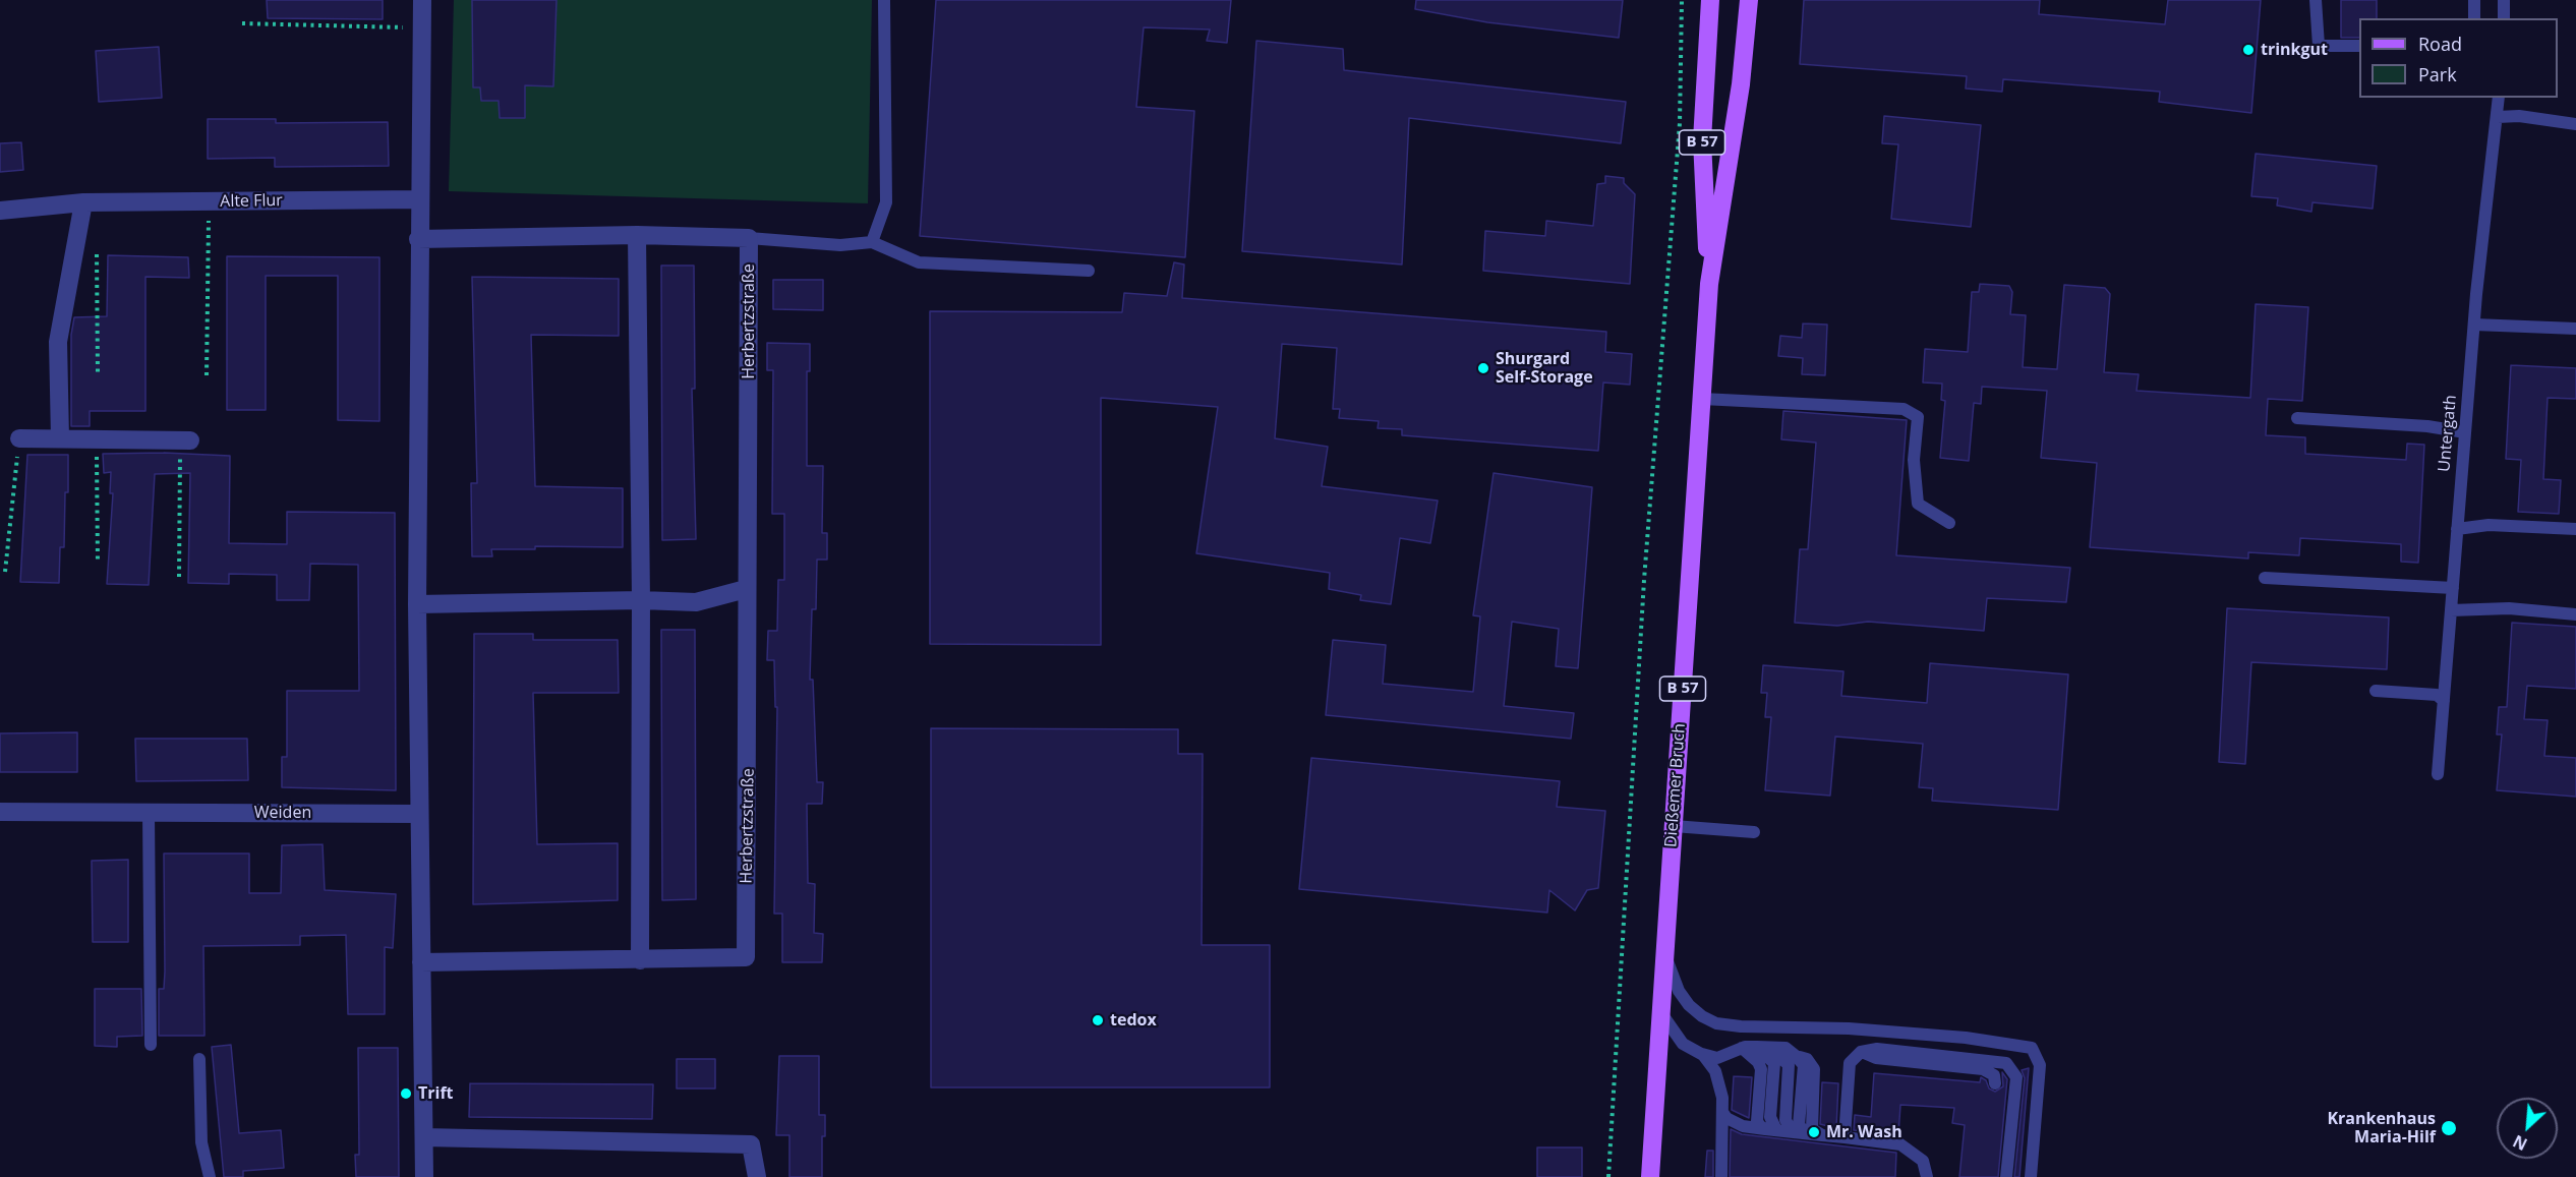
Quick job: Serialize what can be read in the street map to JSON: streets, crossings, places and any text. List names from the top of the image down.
{
  "streets": {
    "main road": ["B 57", "Dießemer Bruch"],
    "street": ["Alte Flur", "Herbertzstraße", "Weiden"],
    "lane": ["Untergath"]
  },
  "places": [
    "trinkgut",
    "Shurgard Self-Storage",
    "tedox",
    "Trift",
    "Krankenhaus Maria-Hilf",
    "Mr. Wash"
  ],
  "legend": ["Road", "Park"],
  "north": "bottom left"
}
